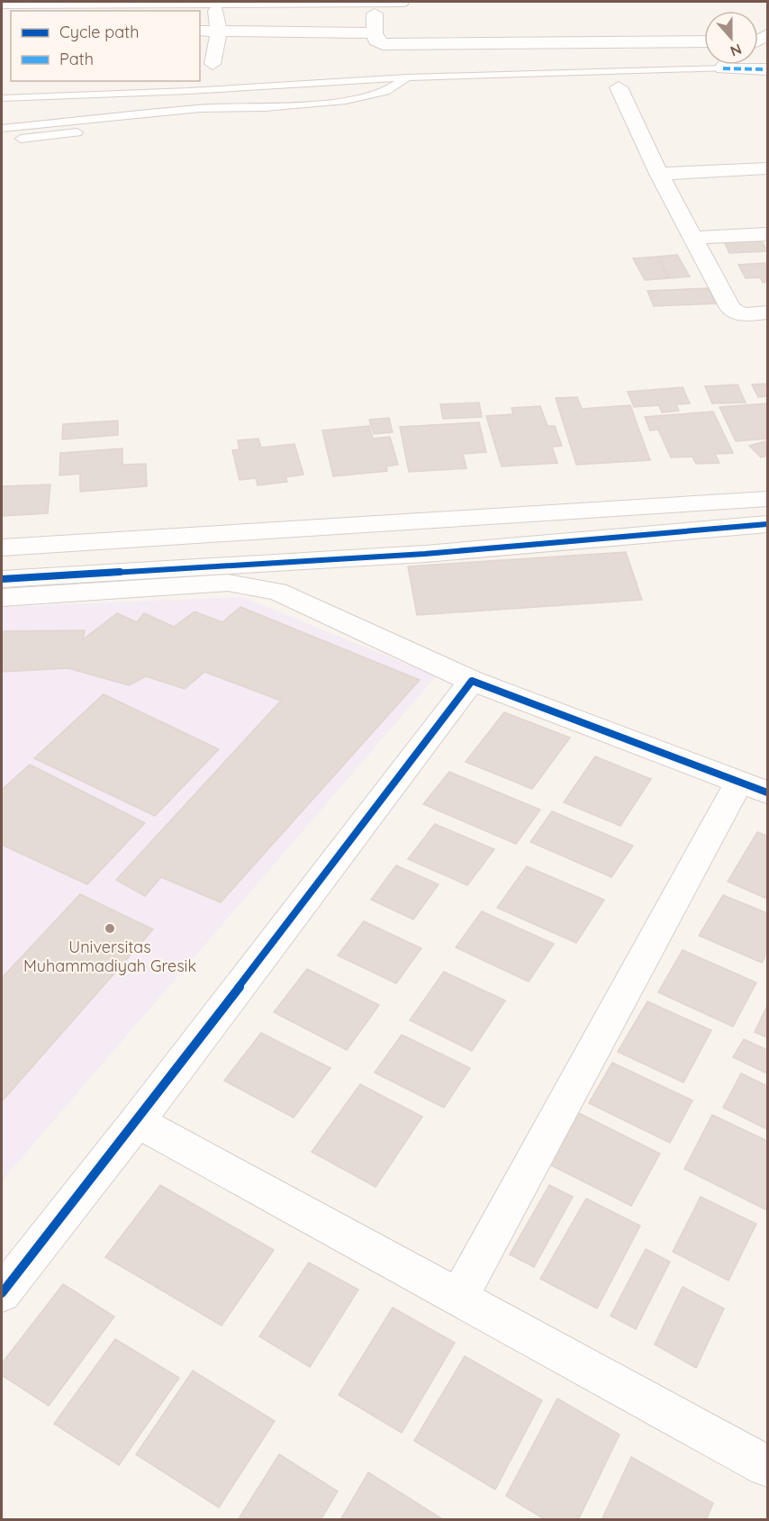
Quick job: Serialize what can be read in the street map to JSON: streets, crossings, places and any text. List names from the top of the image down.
{
  "places": ["Universitas Muhammadiyah Gresik"],
  "legend": ["Cycle path", "Path"],
  "north": "bottom"
}
